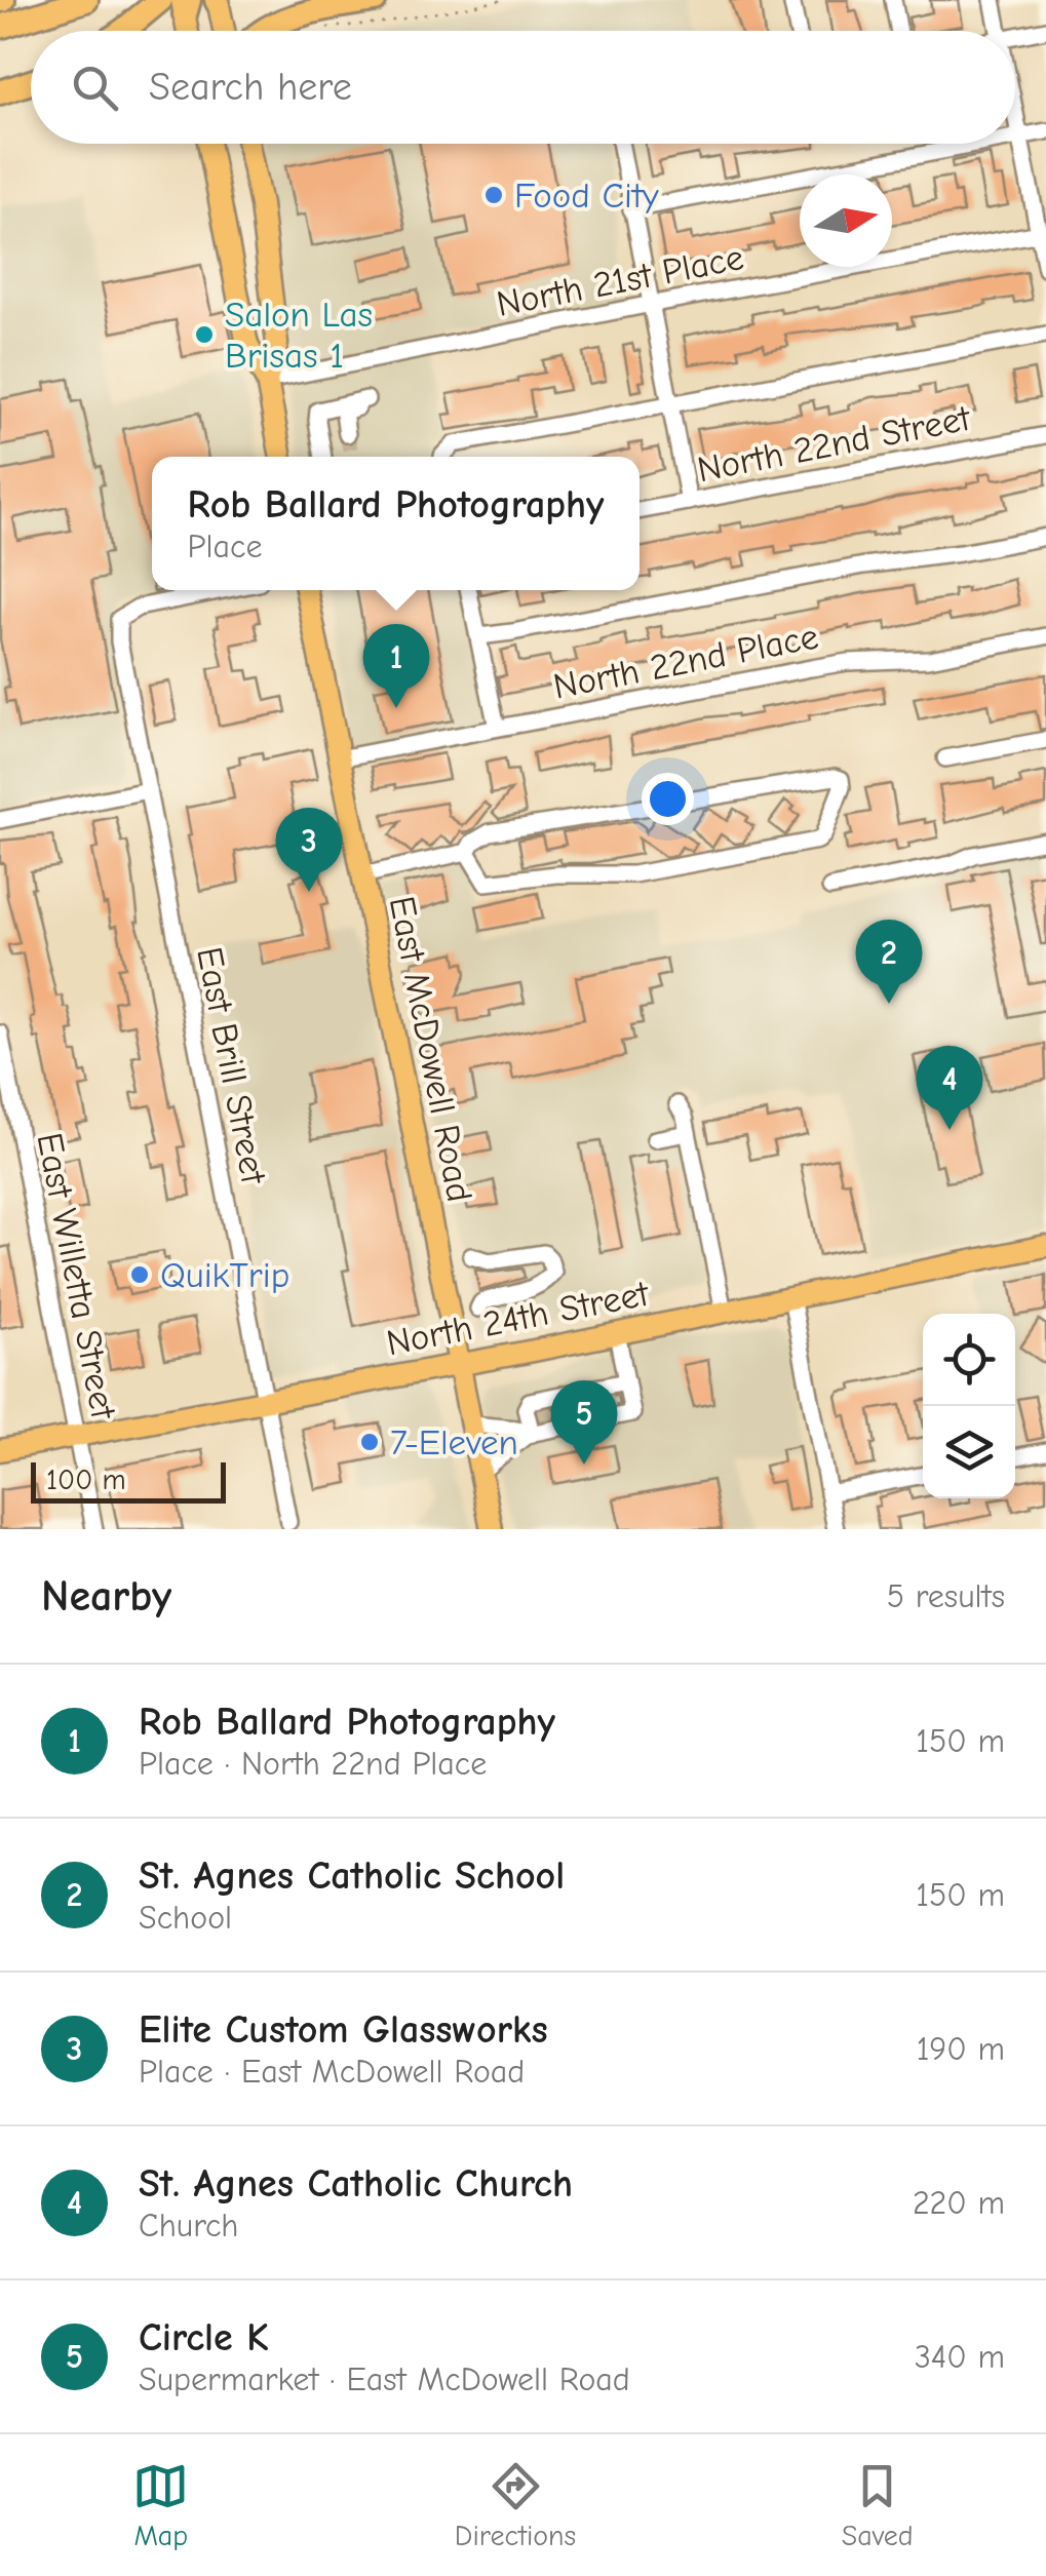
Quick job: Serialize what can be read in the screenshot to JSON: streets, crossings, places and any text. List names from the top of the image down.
{
  "streets": {
    "main road": ["East McDowell Road", "North 24th Street"],
    "street": [
      "North 21st Place",
      "North 22nd Street",
      "North 22nd Place",
      "East Brill Street",
      "East Willetta Street"
    ]
  },
  "crossings": [
    ["North 22nd Place", "East McDowell Road"],
    ["East McDowell Road", "North 24th Street"],
    ["East Brill Street", "North 24th Street"],
    ["East Willetta Street", "North 24th Street"]
  ],
  "places": [
    "Food City",
    "Salon Las Brisas 1",
    "QuikTrip",
    "7-Eleven"
  ],
  "scale_bar": "100 m",
  "north": "right",
  "page": {
    "search": "Search here",
    "popup": ["Rob Ballard Photography", "Place"],
    "pins": [
      "1",
      "3",
      "2",
      "4",
      "5"
    ],
    "scale": "100 m",
    "heading": ["Nearby", "5 results"],
    "list": [
      {
        "mark": "1",
        "name": "Rob Ballard Photography",
        "note": "Place · North 22nd Place",
        "value": "150 m"
      },
      {
        "mark": "2",
        "name": "St. Agnes Catholic School",
        "note": "School",
        "value": "150 m"
      },
      {
        "mark": "3",
        "name": "Elite Custom Glassworks",
        "note": "Place · East McDowell Road",
        "value": "190 m"
      },
      {
        "mark": "4",
        "name": "St. Agnes Catholic Church",
        "note": "Church",
        "value": "220 m"
      },
      {
        "mark": "5",
        "name": "Circle K",
        "note": "Supermarket · East McDowell Road",
        "value": "340 m"
      }
    ],
    "nav": ["Map", "Directions", "Saved"]
  }
}
